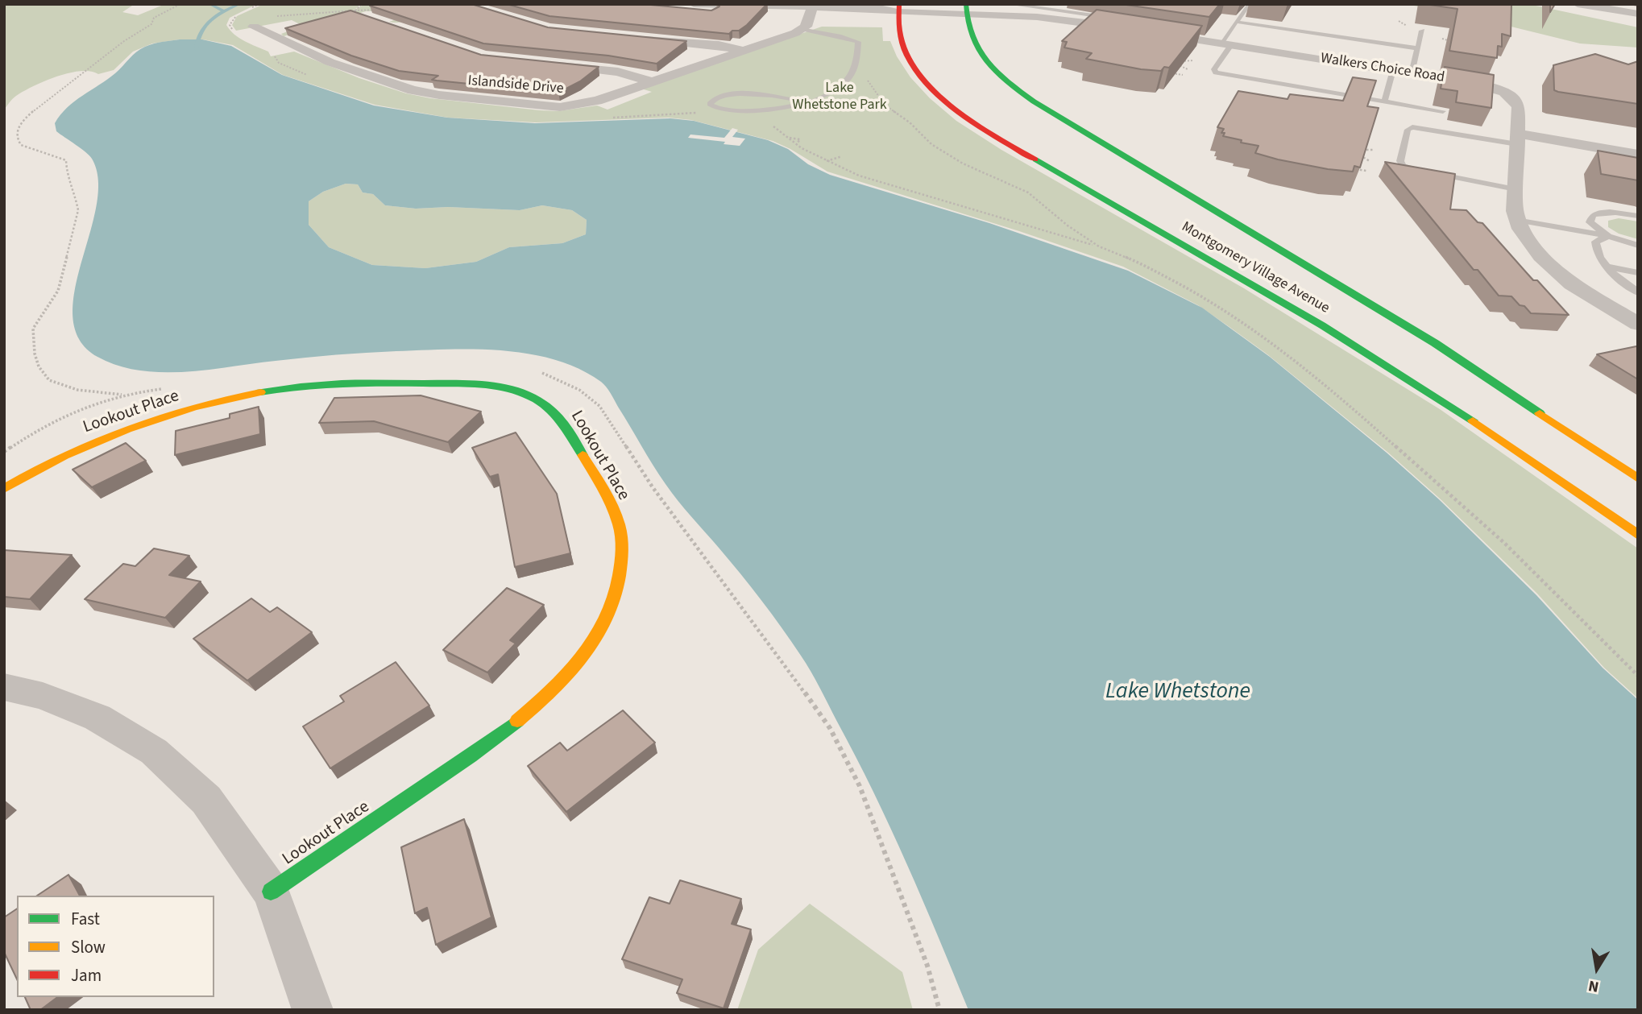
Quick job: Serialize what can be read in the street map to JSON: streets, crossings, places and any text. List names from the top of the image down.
{
  "streets": {
    "main road": ["Montgomery Village Avenue", "Lookout Place"],
    "street": ["Walkers Choice Road", "Islandside Drive"]
  },
  "crossings": [
    ["Walkers Choice Road", "Montgomery Village Avenue"]
  ],
  "water": ["Lake Whetstone"],
  "parks": ["Lake Whetstone Park"],
  "legend": ["Fast", "Slow", "Jam"],
  "north": "bottom"
}
